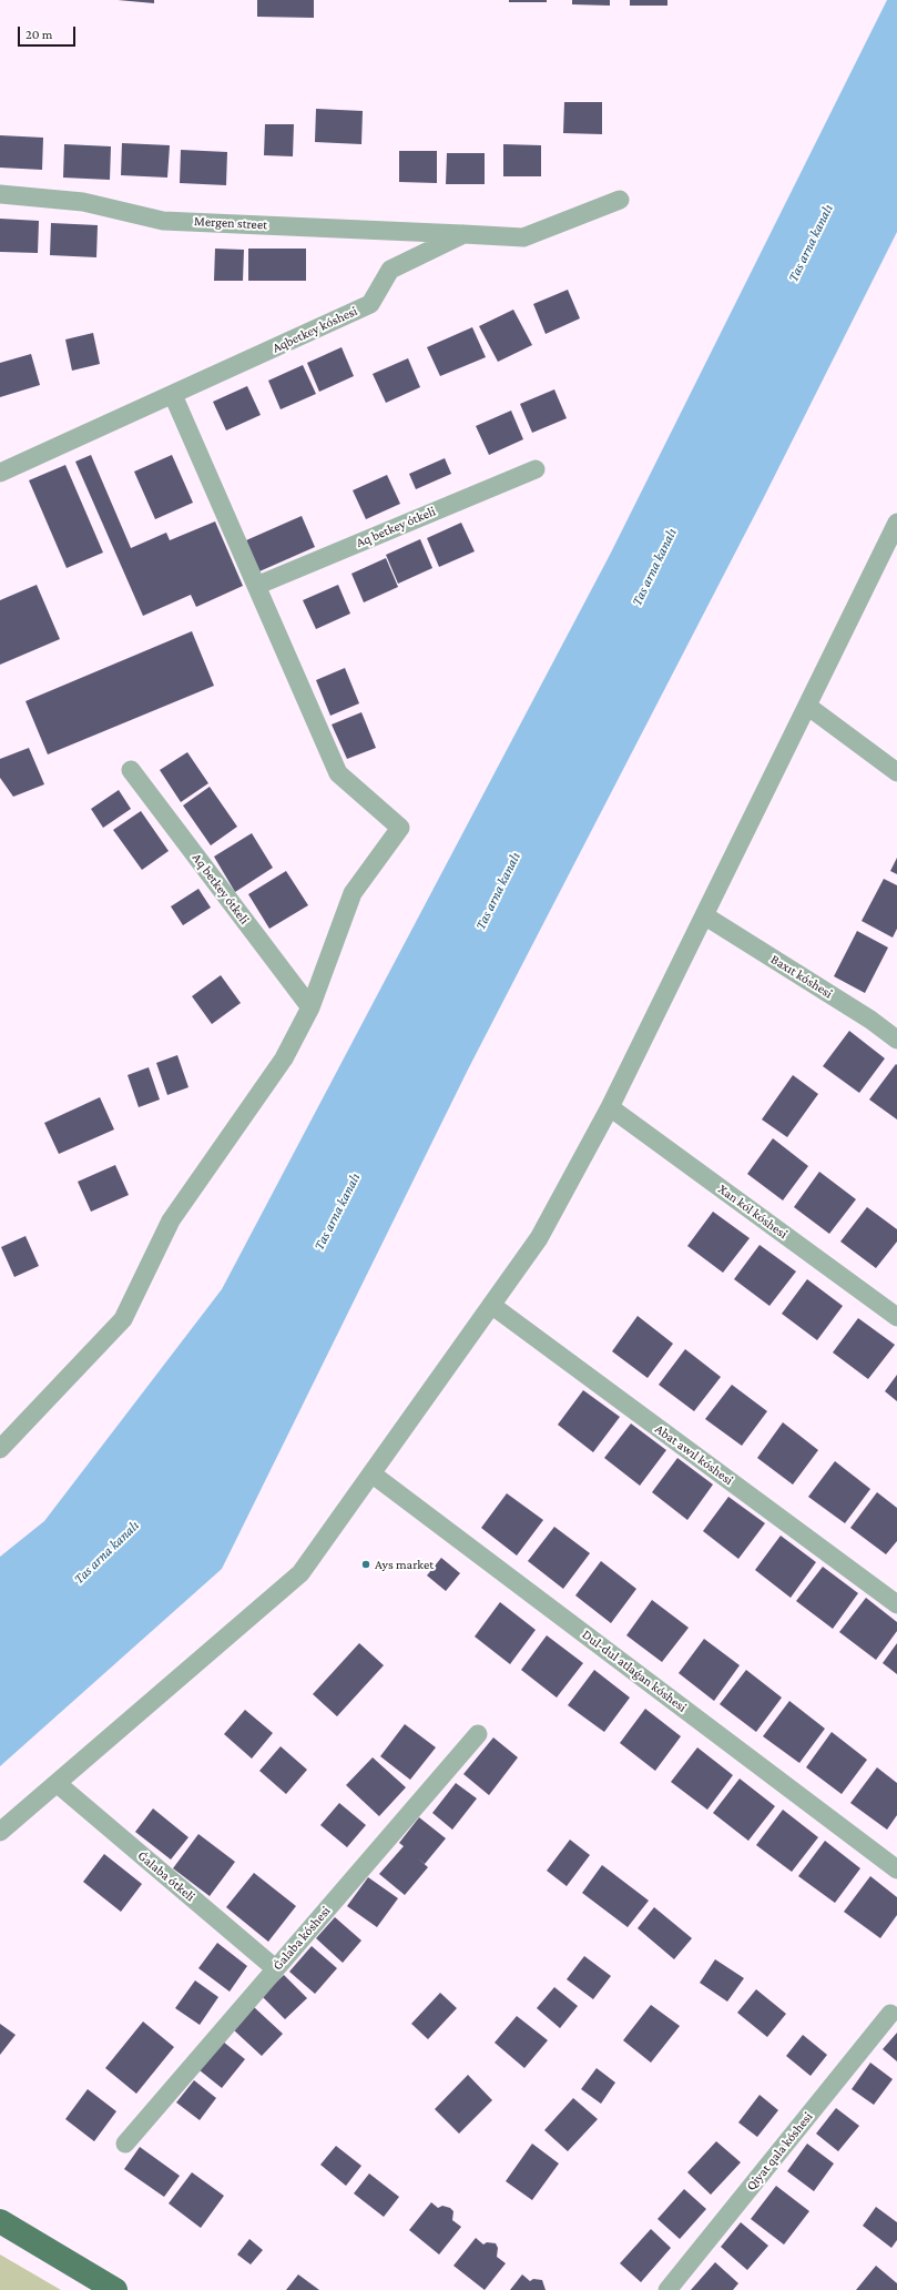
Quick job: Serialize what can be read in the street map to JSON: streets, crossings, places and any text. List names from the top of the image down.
{
  "streets": {
    "street": [
      "Mergen street",
      "Aqbetkey kóshesi",
      "Aq betkey ótkeli",
      "Baxıt kóshesi",
      "Xan kól kóshesi",
      "Abat awıl kóshesi",
      "Dul-dul atlaǵan kóshesi",
      "Ǵalaba ótkeli",
      "Ǵalaba kóshesi",
      "Qiyat qala kóshesi"
    ]
  },
  "crossings": [
    ["Mergen street", "Aqbetkey kóshesi"],
    ["Ǵalaba ótkeli", "Ǵalaba kóshesi"]
  ],
  "water": ["Tas arna kanalı"],
  "places": ["Ays market"],
  "scale_bar": "20 m"
}
